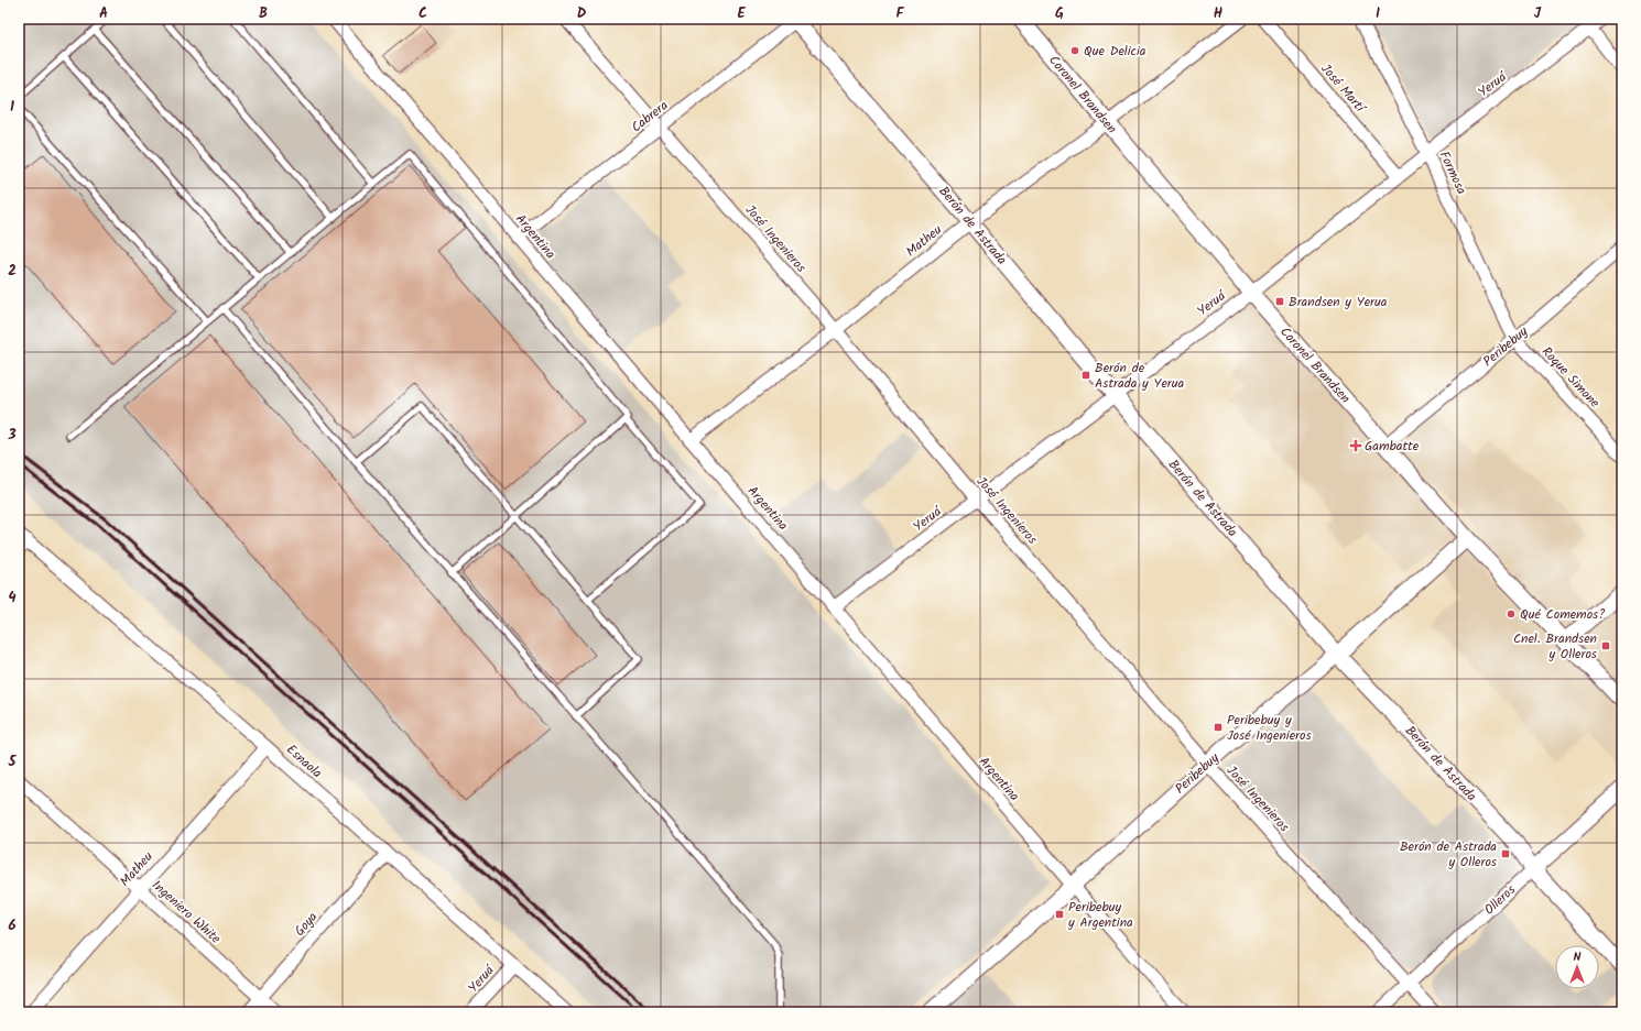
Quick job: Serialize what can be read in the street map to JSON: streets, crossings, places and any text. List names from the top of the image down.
{
  "streets": {
    "street": [
      "Yeruá",
      "José Martí",
      "Coronel Brandsen",
      "Cabrera",
      "Formosa",
      "Berón de Astrada",
      "Argentina",
      "José Ingenieros",
      "Matheu",
      "Peribebuy",
      "Roque Simone",
      "Esnaola",
      "Olleros",
      "Ingeniero White",
      "Goya"
    ]
  },
  "crossings": [
    ["Yeruá", "José Martí"],
    ["Yeruá", "Coronel Brandsen"],
    ["Yeruá", "Formosa"],
    ["Yeruá", "Berón de Astrada"],
    ["Yeruá", "Argentina"],
    ["Yeruá", "José Ingenieros"],
    ["Yeruá", "Esnaola"],
    ["Coronel Brandsen", "Matheu"],
    ["Coronel Brandsen", "Peribebuy"],
    ["Cabrera", "Berón de Astrada"],
    ["Cabrera", "Argentina"],
    ["Cabrera", "José Ingenieros"],
    ["Formosa", "Peribebuy"],
    ["Formosa", "Roque Simone"],
    ["Berón de Astrada", "Matheu"],
    ["Berón de Astrada", "Peribebuy"],
    ["Berón de Astrada", "Olleros"],
    ["Argentina", "Matheu"],
    ["Argentina", "Peribebuy"],
    ["José Ingenieros", "Matheu"],
    ["José Ingenieros", "Peribebuy"],
    ["José Ingenieros", "Olleros"],
    ["Matheu", "Esnaola"],
    ["Matheu", "Ingeniero White"],
    ["Peribebuy", "Roque Simone"],
    ["Esnaola", "Goya"],
    ["Ingeniero White", "Goya"]
  ],
  "places": {
    "other": ["Que Delicia", "Qué Comemos?"],
    "transit": [
      "Brandsen y Yerua",
      "Berón de Astrada y Yerua",
      "Cnel. Brandsen y Olleros",
      "Peribebuy y José Ingenieros",
      "Berón de Astrada y Olleros",
      "Peribebuy y Argentina"
    ],
    "health": ["Gambatte"]
  },
  "north": "top",
  "grid": {
    "columns": [
      "A",
      "B",
      "C",
      "D",
      "E",
      "F",
      "G",
      "H",
      "I",
      "J"
    ],
    "rows": [
      "1",
      "2",
      "3",
      "4",
      "5",
      "6"
    ]
  }
}
